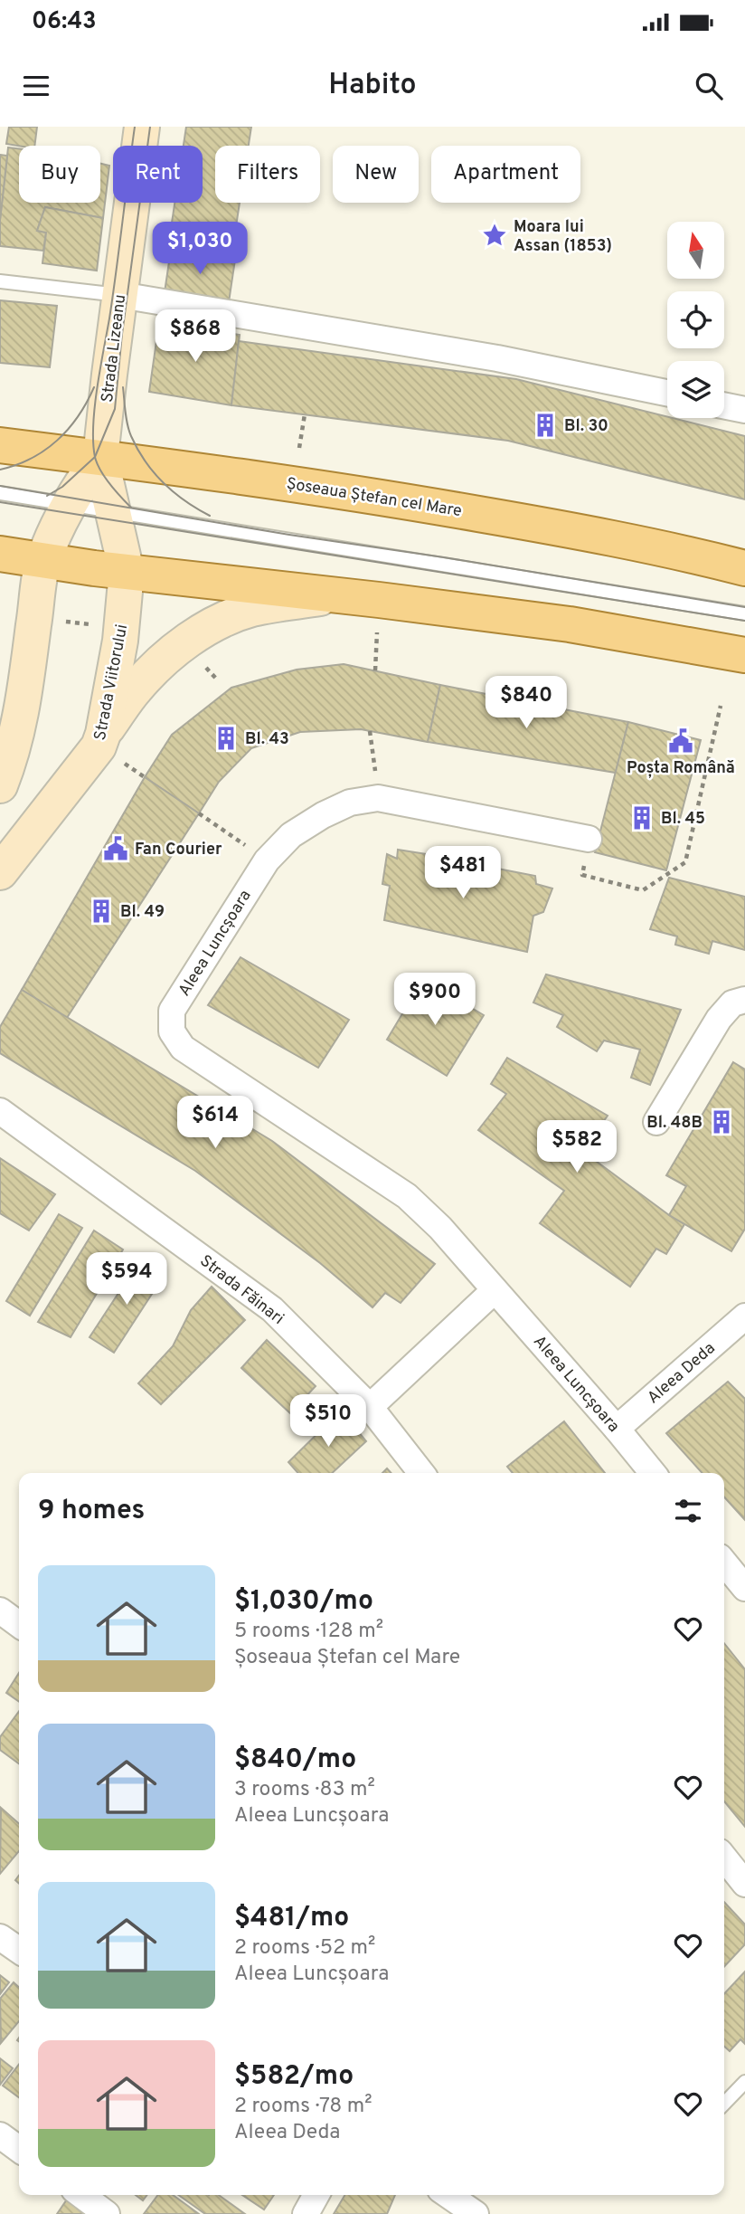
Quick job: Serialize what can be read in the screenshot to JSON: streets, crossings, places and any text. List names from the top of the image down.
{
  "streets": {
    "main road": ["Șoseaua Ștefan cel Mare"],
    "street": [
      "Strada Lizeanu",
      "Strada Viitorului",
      "Aleea Luncșoara",
      "Strada Făinari",
      "Aleea Deda"
    ]
  },
  "crossings": [
    ["Strada Lizeanu", "Șoseaua Ștefan cel Mare"],
    ["Strada Lizeanu", "Strada Viitorului"],
    ["Șoseaua Ștefan cel Mare", "Strada Viitorului"],
    ["Aleea Luncșoara", "Aleea Deda"]
  ],
  "places": {
    "place": ["Moara lui Assan (1853)"],
    "building": [
      "Bl. 30",
      "Bl. 43",
      "Bl. 45",
      "Bl. 49",
      "Bl. 48B"
    ],
    "public building": ["Poșta Română", "Fan Courier"]
  },
  "north": "top",
  "page": {
    "status": "06:43",
    "header": "Habito",
    "chip": [
      "Buy",
      "Rent",
      "Filters",
      "New",
      "Apartment"
    ],
    "price": [
      "$1,030",
      "$868",
      "$840",
      "$481",
      "$900",
      "$614",
      "$582",
      "$594",
      "$510"
    ],
    "heading": "9 homes",
    "list": [
      {
        "name": "$1,030/mo",
        "note": "5 rooms · 128 m² · Șoseaua Ștefan cel Mare"
      },
      {
        "name": "$840/mo",
        "note": "3 rooms · 83 m² · Aleea Luncșoara"
      },
      {
        "name": "$481/mo",
        "note": "2 rooms · 52 m² · Aleea Luncșoara"
      },
      {
        "name": "$582/mo",
        "note": "2 rooms · 78 m² · Aleea Deda"
      }
    ]
  }
}
